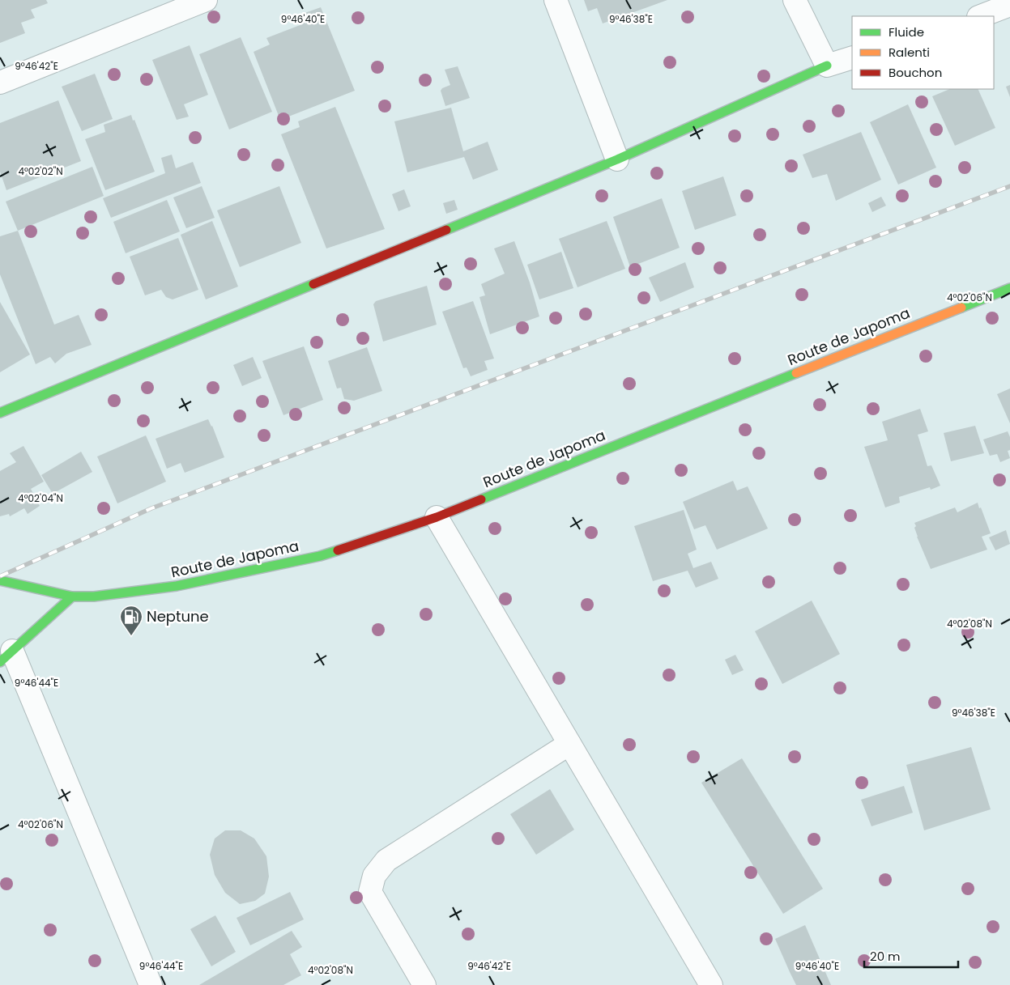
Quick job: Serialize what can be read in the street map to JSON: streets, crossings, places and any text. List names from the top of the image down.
{
  "streets": {
    "main road": ["Route de Japoma"]
  },
  "places": {
    "fuel station": ["Neptune"]
  },
  "legend": ["Fluide", "Ralenti", "Bouchon"],
  "scale_bar": "20 m",
  "coordinates": [
    "9°46'38\"E",
    "9°46'40\"E",
    "9°46'42\"E",
    "4°02'02\"N",
    "4°02'06\"N",
    "4°02'04\"N",
    "4°02'08\"N",
    "9°46'44\"E"
  ]
}
